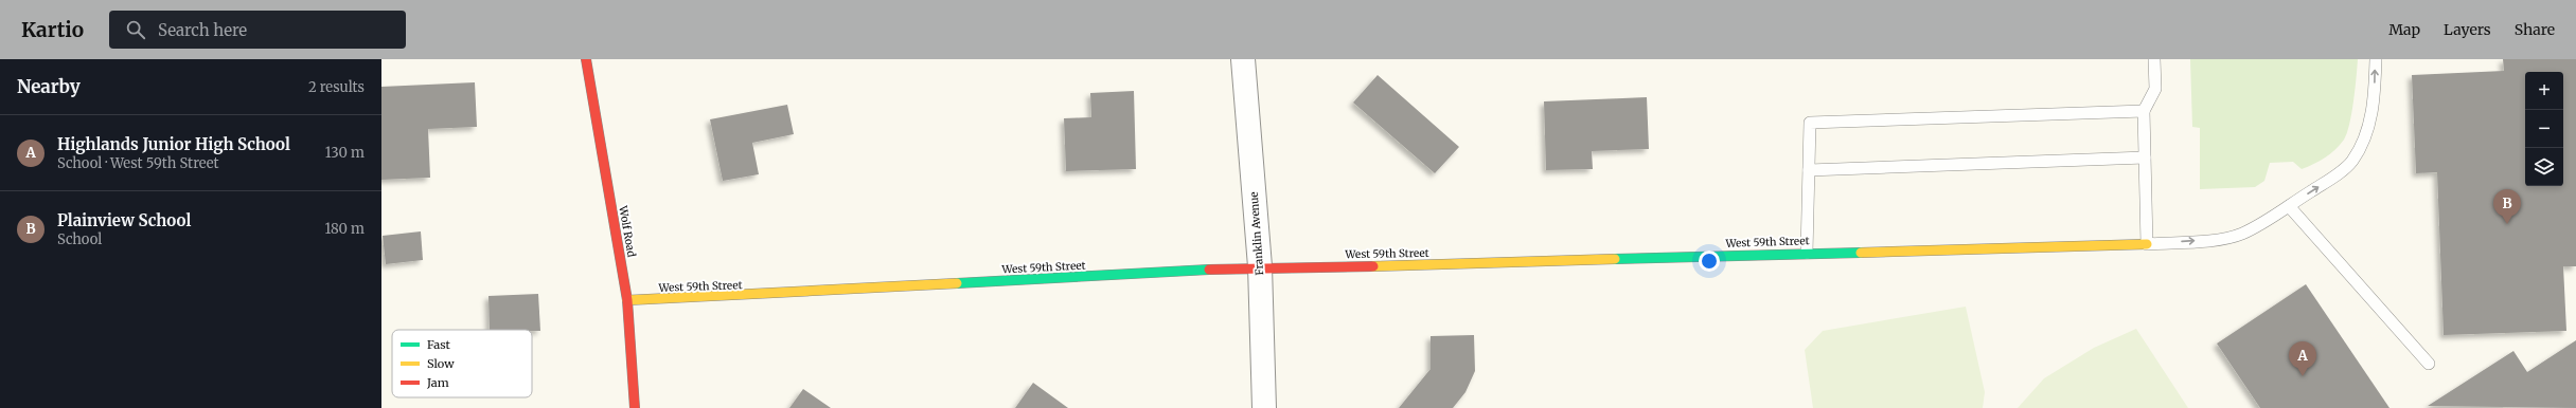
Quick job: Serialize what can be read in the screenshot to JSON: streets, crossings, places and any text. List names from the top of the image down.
{
  "streets": {
    "street": ["Wolf Road", "Franklin Avenue", "West 59th Street"]
  },
  "crossings": [
    ["Wolf Road", "West 59th Street"],
    ["Franklin Avenue", "West 59th Street"]
  ],
  "legend": ["Fast", "Slow", "Jam"],
  "page": {
    "header": "Kartio",
    "search": "Search here",
    "nav": ["Map", "Layers", "Share"],
    "heading": ["Nearby", "2 results"],
    "map_buttons": ["+", "−"],
    "list": [
      {
        "mark": "A",
        "name": "Highlands Junior High School",
        "note": "School · West 59th Street",
        "value": "130 m"
      },
      {
        "mark": "B",
        "name": "Plainview School",
        "note": "School",
        "value": "180 m"
      }
    ],
    "pins": ["B", "A"]
  }
}
